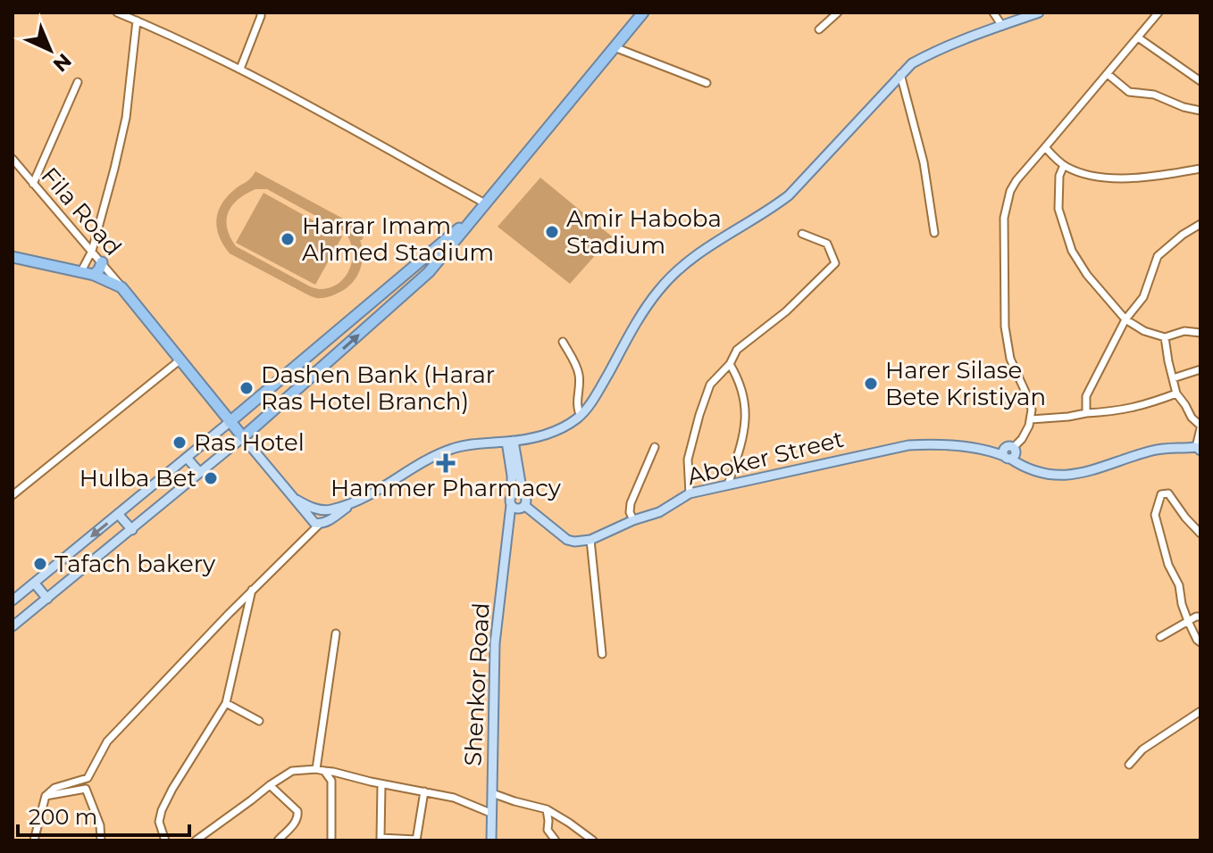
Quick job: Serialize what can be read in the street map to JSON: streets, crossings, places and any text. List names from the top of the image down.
{
  "streets": {
    "main road": ["Aboker Street", "Shenkor Road"],
    "street": ["Fila Road"]
  },
  "places": {
    "other": [
      "Amir Haboba Stadium",
      "Harrar Imam Ahmed Stadium",
      "Harer Silase Bete Kristiyan",
      "Dashen Bank (Harar Ras Hotel Branch)",
      "Ras Hotel",
      "Hulba Bet",
      "Tafach bakery"
    ],
    "health": ["Hammer Pharmacy"]
  },
  "scale_bar": "200 m",
  "north": "bottom right"
}
